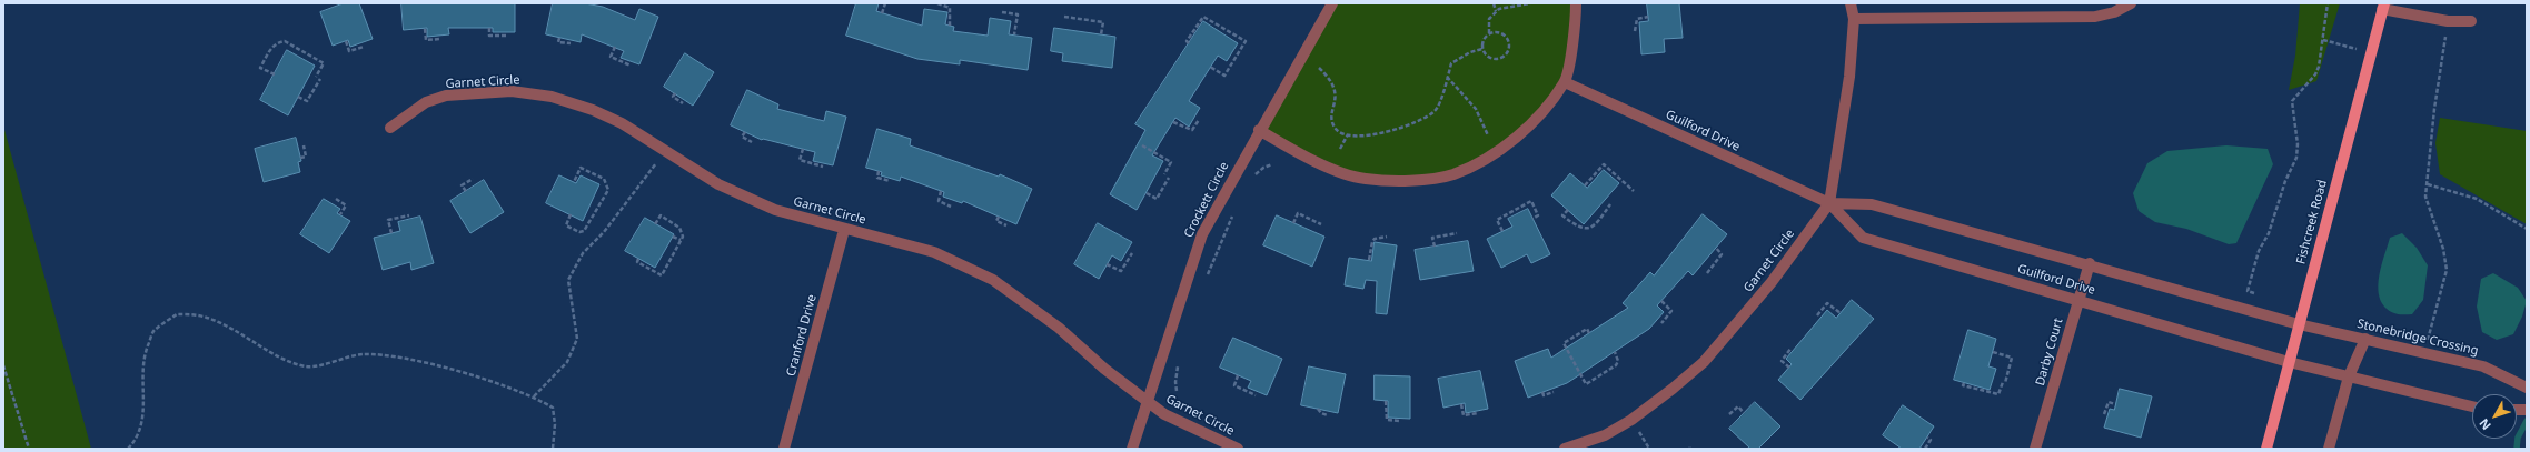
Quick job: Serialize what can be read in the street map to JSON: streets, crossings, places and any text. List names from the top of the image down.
{
  "streets": {
    "main road": ["Fishcreek Road"],
    "street": [
      "Garnet Circle",
      "Guilford Drive",
      "Crockett Circle",
      "Cranford Drive",
      "Stonebridge Crossing",
      "Darby Court"
    ]
  },
  "crossings": [
    ["Garnet Circle", "Guilford Drive"],
    ["Garnet Circle", "Crockett Circle"],
    ["Garnet Circle", "Cranford Drive"],
    ["Guilford Drive", "Fishcreek Road"],
    ["Guilford Drive", "Stonebridge Crossing"],
    ["Guilford Drive", "Darby Court"],
    ["Fishcreek Road", "Stonebridge Crossing"]
  ],
  "north": "bottom left"
}
